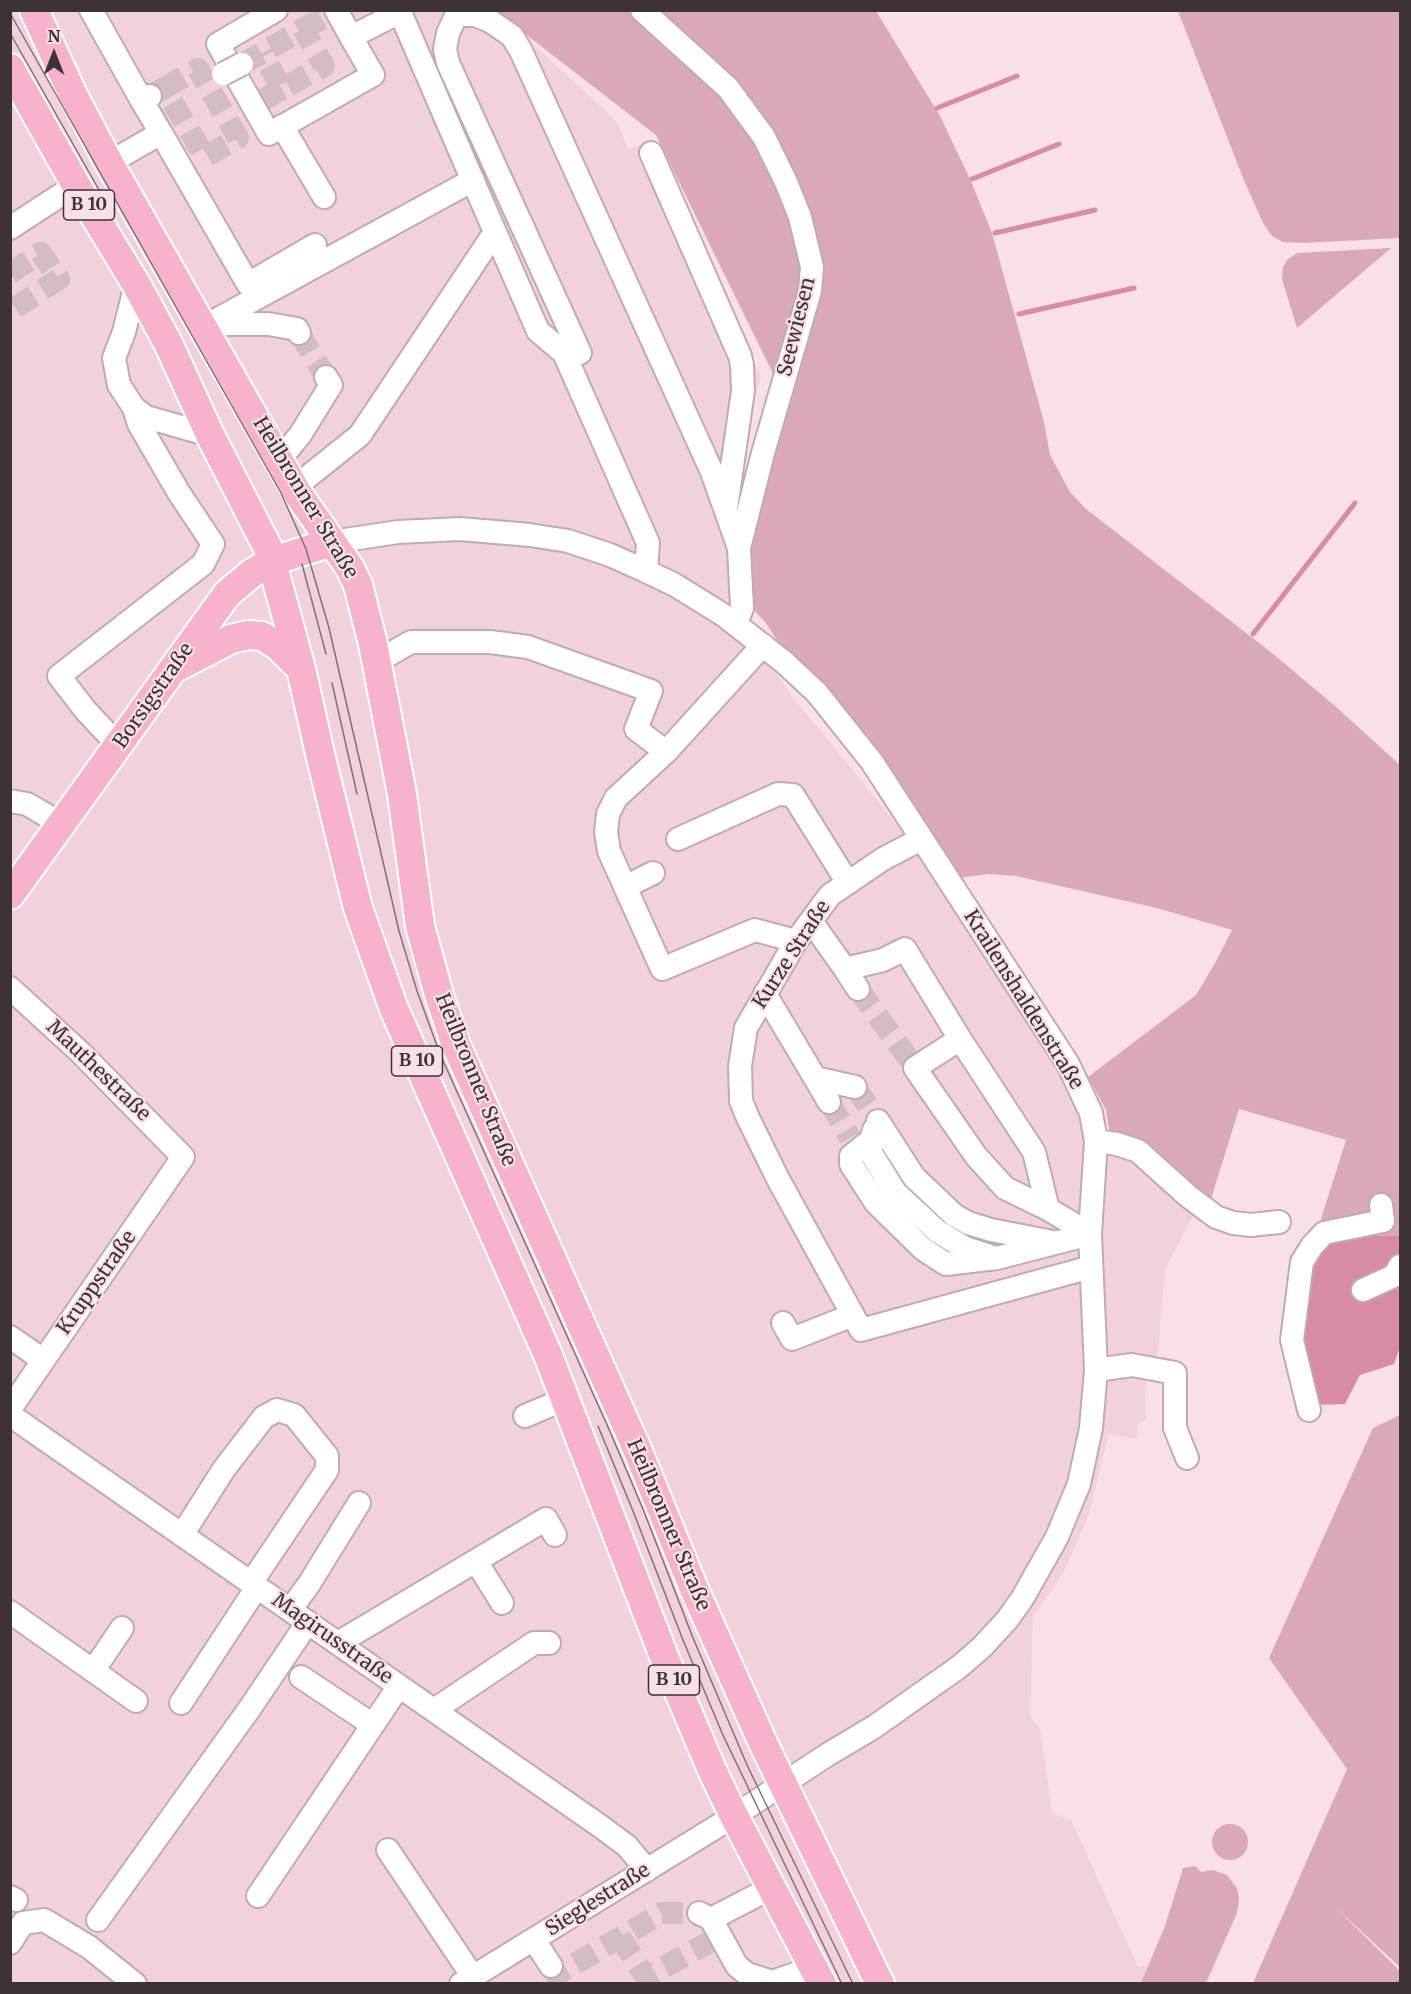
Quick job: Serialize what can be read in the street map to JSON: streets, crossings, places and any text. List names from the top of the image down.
{
  "streets": {
    "main road": ["B 10", "Heilbronner Straße", "Borsigstraße"],
    "street": [
      "Seewiesen",
      "Kurze Straße",
      "Krailenshaldenstraße",
      "Mauthestraße",
      "Kruppstraße",
      "Magirusstraße",
      "Sieglestraße"
    ]
  },
  "crossings": [
    ["B 10", "Borsigstraße"],
    ["B 10", "Sieglestraße"],
    ["Seewiesen", "Krailenshaldenstraße"],
    ["Heilbronner Straße", "Borsigstraße"],
    ["Heilbronner Straße", "Krailenshaldenstraße"],
    ["Heilbronner Straße", "Sieglestraße"],
    ["Borsigstraße", "Krailenshaldenstraße"],
    ["Kurze Straße", "Krailenshaldenstraße"],
    ["Krailenshaldenstraße", "Sieglestraße"],
    ["Mauthestraße", "Kruppstraße"],
    ["Magirusstraße", "Sieglestraße"]
  ],
  "north": "top"
}
